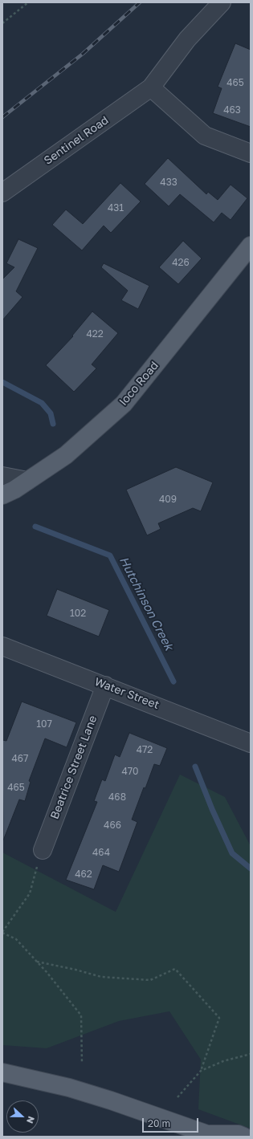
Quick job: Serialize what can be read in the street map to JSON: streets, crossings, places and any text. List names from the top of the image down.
{
  "streets": {
    "main road": ["Ioco Road"],
    "street": ["Sentinel Road", "Water Street", "Beatrice Street Lane"]
  },
  "crossings": [
    ["Water Street", "Beatrice Street Lane"]
  ],
  "water": ["Hutchinson Creek"],
  "house_numbers": [
    "465",
    "463",
    "433",
    "431",
    "426",
    "422",
    "409",
    "102",
    "107",
    "472",
    "467",
    "470",
    "465",
    "468",
    "466",
    "464",
    "462"
  ],
  "scale_bar": "20 m",
  "north": "right"
}
